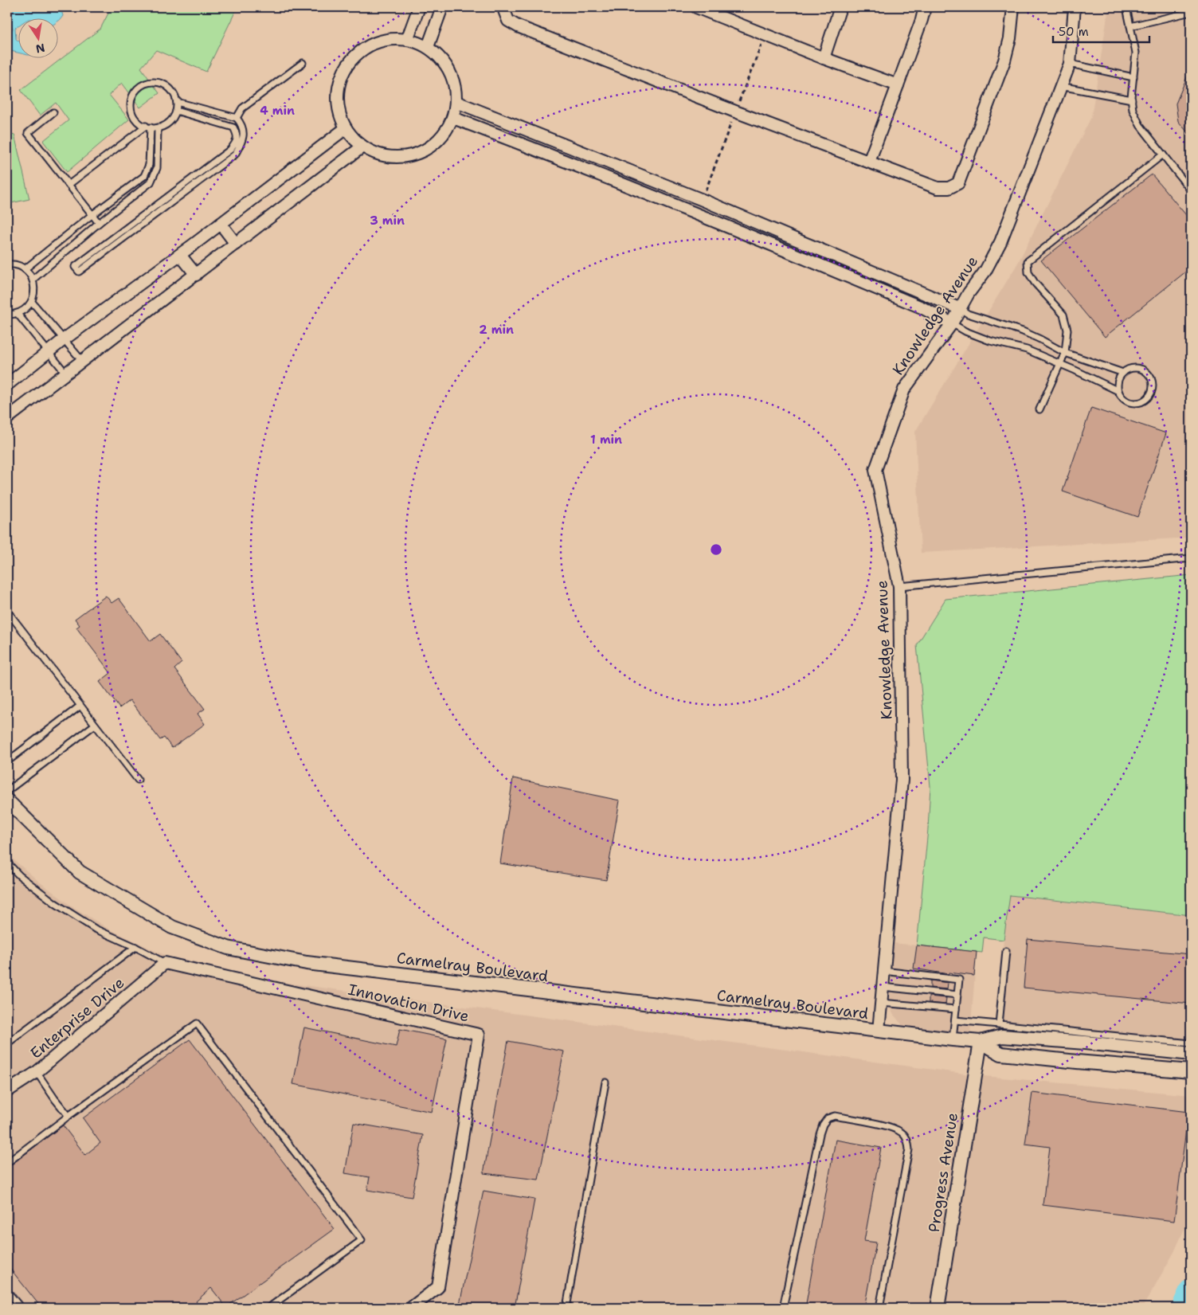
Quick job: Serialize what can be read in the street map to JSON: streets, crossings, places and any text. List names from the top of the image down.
{
  "streets": {
    "street": [
      "Knowledge Avenue",
      "Carmelray Boulevard",
      "Innovation Drive",
      "Enterprise Drive",
      "Progress Avenue"
    ]
  },
  "crossings": [
    ["Knowledge Avenue", "Carmelray Boulevard"],
    ["Carmelray Boulevard", "Progress Avenue"],
    ["Innovation Drive", "Enterprise Drive"]
  ],
  "scale_bar": "50 m",
  "north": "bottom",
  "rings": [
    "4 min",
    "3 min",
    "2 min",
    "1 min"
  ]
}
